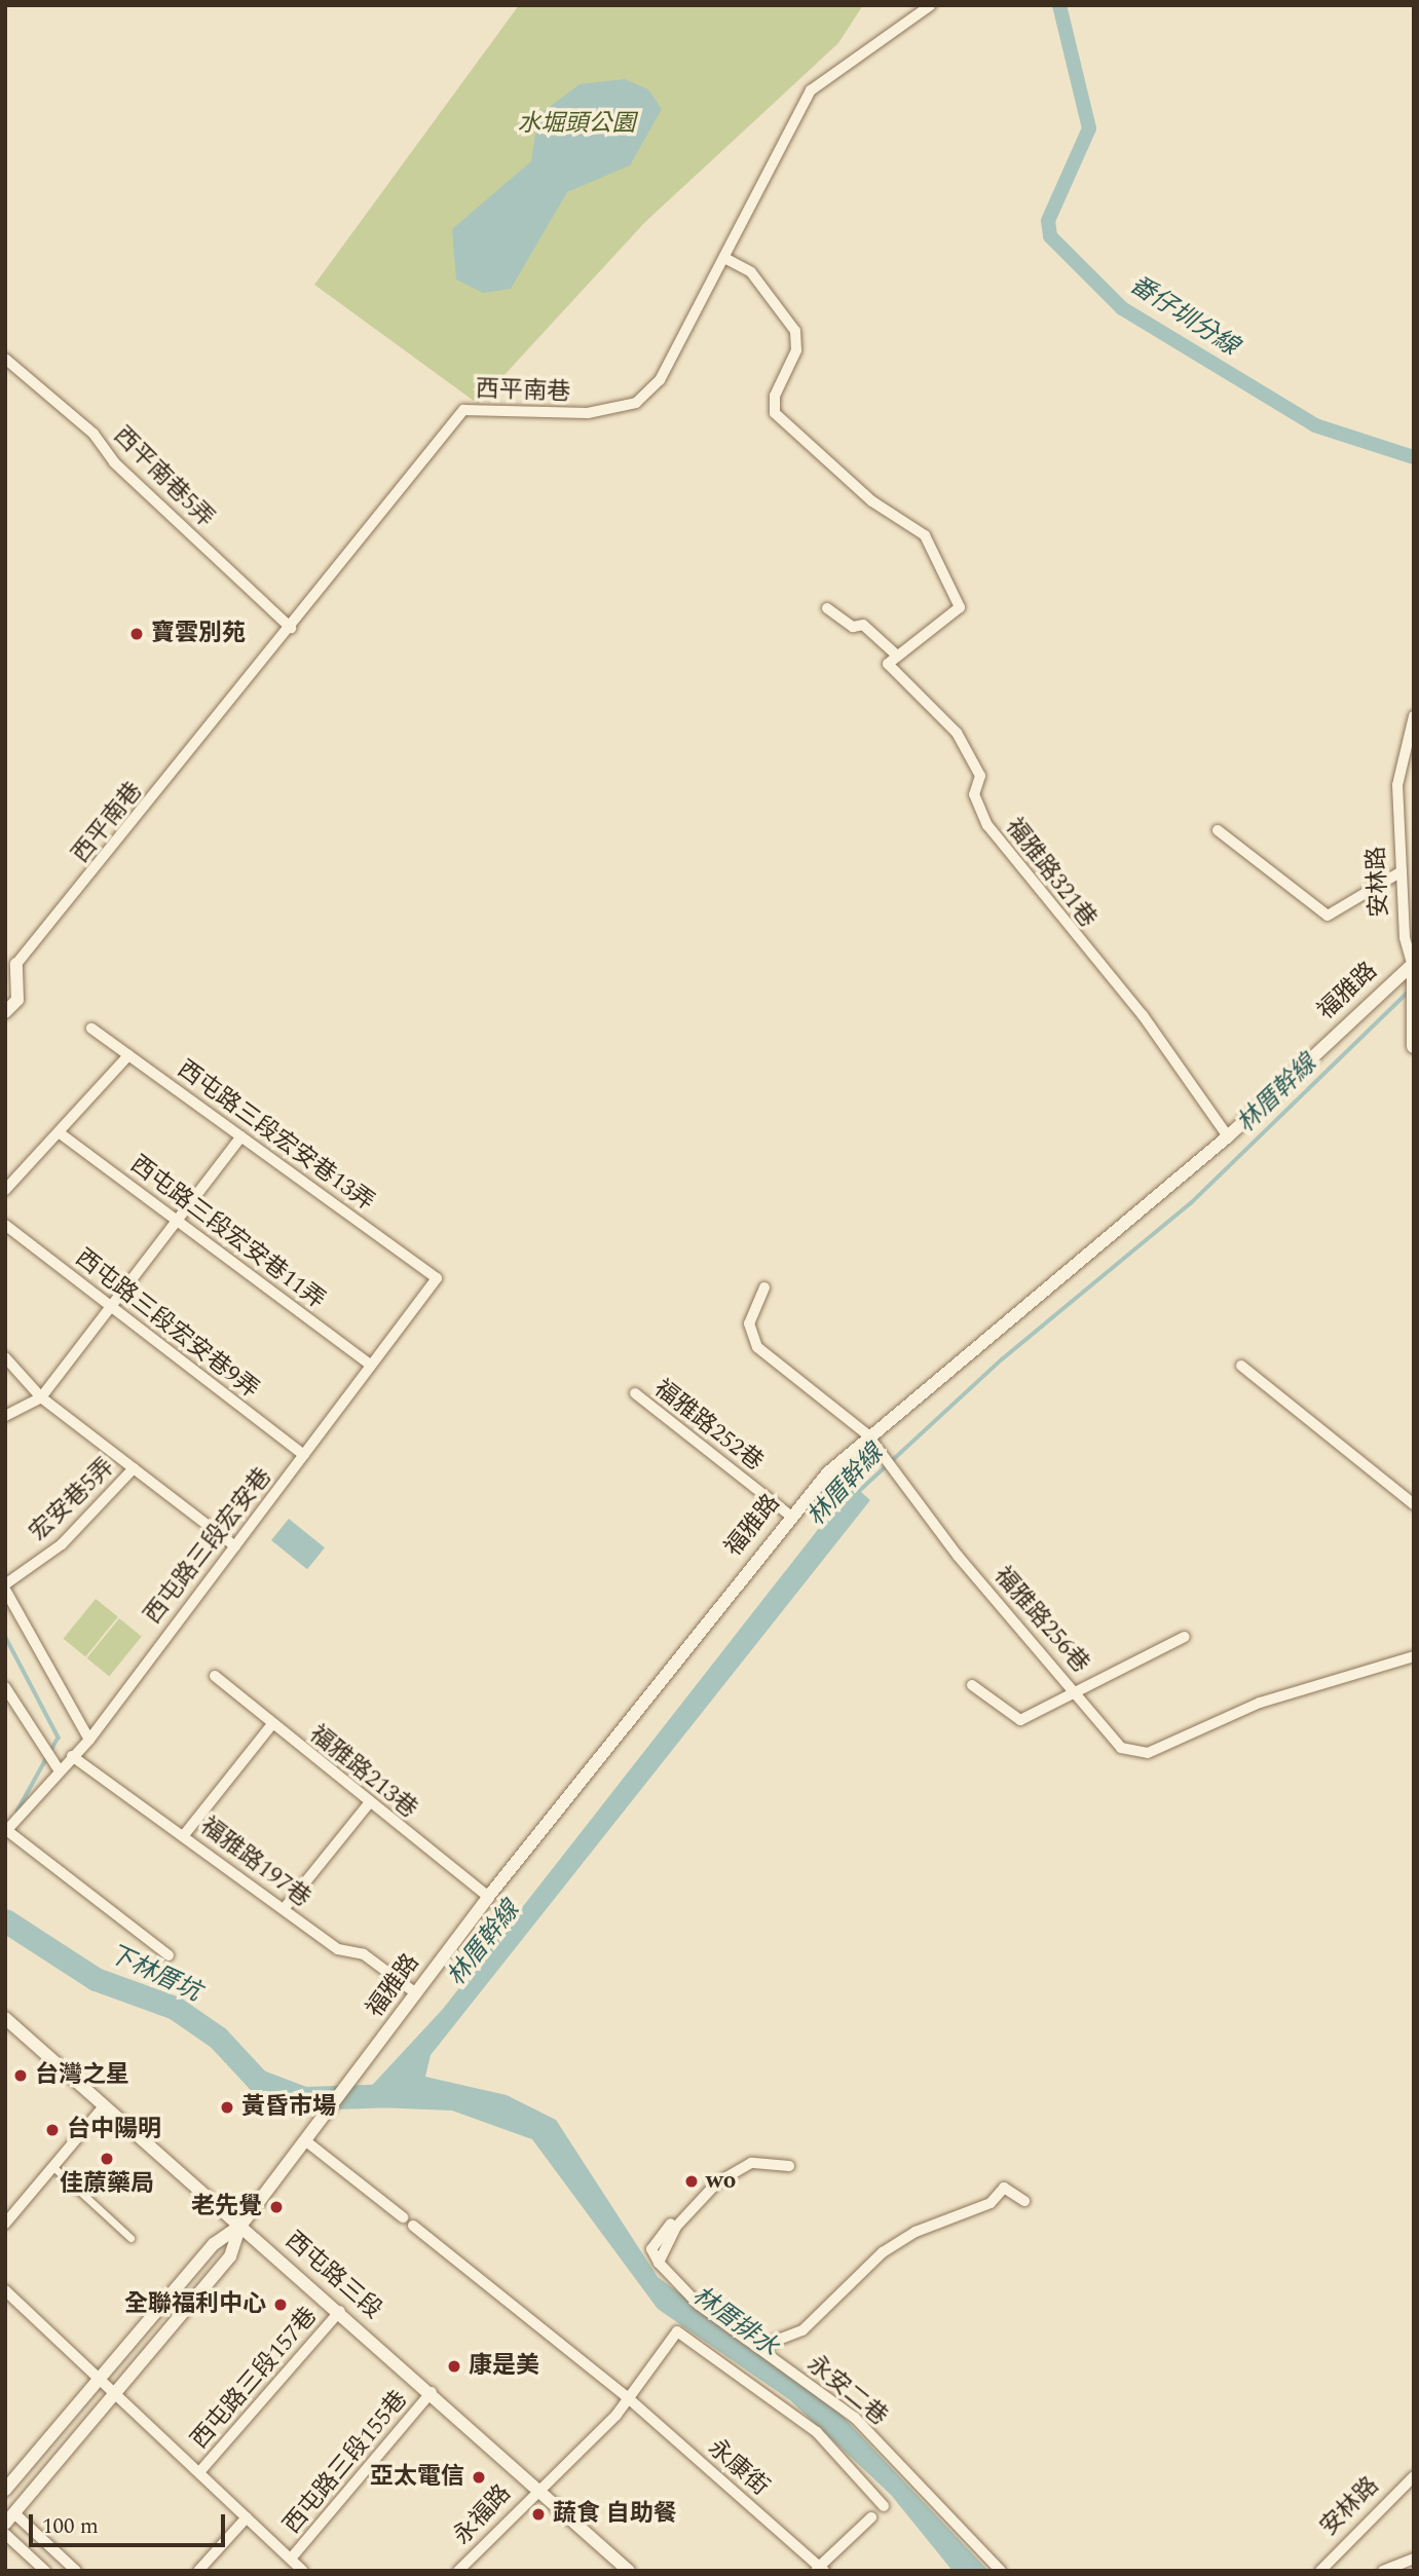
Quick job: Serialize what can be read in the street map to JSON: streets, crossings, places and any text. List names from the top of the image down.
{
  "streets": {
    "main road": ["安林路"],
    "street": [
      "西平南巷",
      "西平南巷5弄",
      "福雅路321巷",
      "福雅路",
      "西屯路三段宏安巷13弄",
      "西屯路三段宏安巷11弄",
      "西屯路三段宏安巷9弄",
      "福雅路252巷",
      "宏安巷5弄",
      "西屯路三段宏安巷",
      "福雅路256巷",
      "福雅路213巷",
      "福雅路197巷",
      "西屯路三段",
      "西屯路三段157巷",
      "永安二巷",
      "西屯路三段155巷",
      "永康街",
      "永福路"
    ]
  },
  "crossings": [
    ["西平南巷", "西平南巷5弄"],
    ["福雅路321巷", "福雅路"],
    ["安林路", "福雅路"],
    ["福雅路", "福雅路252巷"],
    ["福雅路", "福雅路256巷"],
    ["福雅路", "福雅路213巷"],
    ["福雅路", "福雅路197巷"],
    ["福雅路", "西屯路三段"],
    ["西屯路三段宏安巷13弄", "西屯路三段宏安巷"],
    ["西屯路三段宏安巷11弄", "西屯路三段宏安巷"],
    ["西屯路三段宏安巷9弄", "西屯路三段宏安巷"],
    ["西屯路三段宏安巷", "福雅路197巷"],
    ["西屯路三段", "西屯路三段157巷"],
    ["西屯路三段", "西屯路三段155巷"],
    ["西屯路三段", "永福路"],
    ["永康街", "永福路"]
  ],
  "water": [
    "番仔圳分線",
    "林厝幹線",
    "下林厝坑",
    "林厝排水"
  ],
  "parks": ["水堀頭公園"],
  "places": [
    "寶雲別苑",
    "台灣之星",
    "黃昏市場",
    "台中陽明",
    "佳蒝藥局",
    "wo",
    "老先覺",
    "全聯福利中心",
    "康是美",
    "亞太電信",
    "蔬食 自助餐"
  ],
  "scale_bar": "100 m"
}
